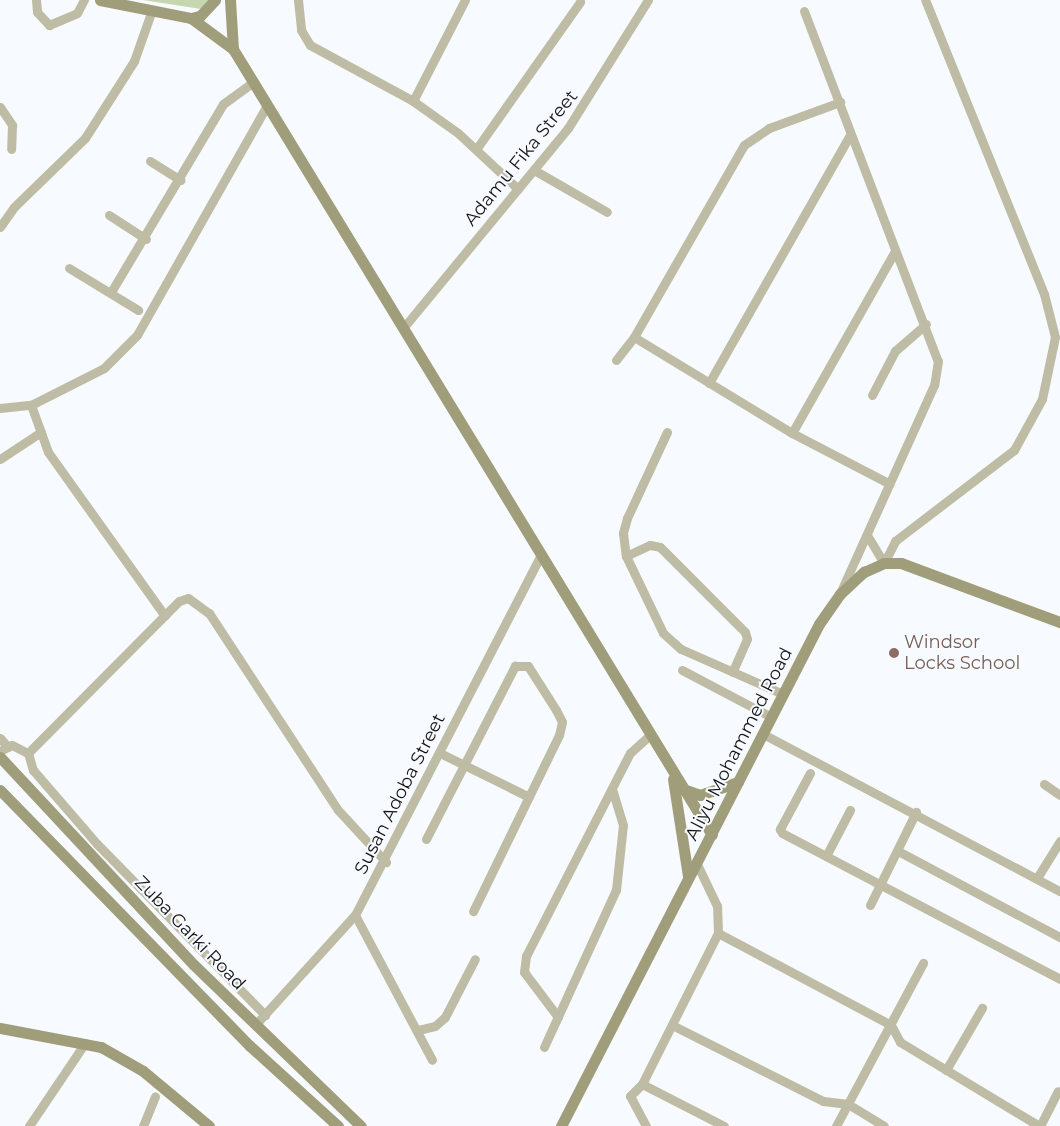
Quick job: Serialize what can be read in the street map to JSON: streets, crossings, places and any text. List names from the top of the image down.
{
  "streets": {
    "street": [
      "Adamu Fika Street",
      "Aliyu Mohammed Road",
      "Susan Adoba Street",
      "Zuba Garki Road"
    ]
  },
  "crossings": [
    ["Susan Adoba Street", "Zuba Garki Road"]
  ],
  "places": ["Windsor Locks School"]
}
